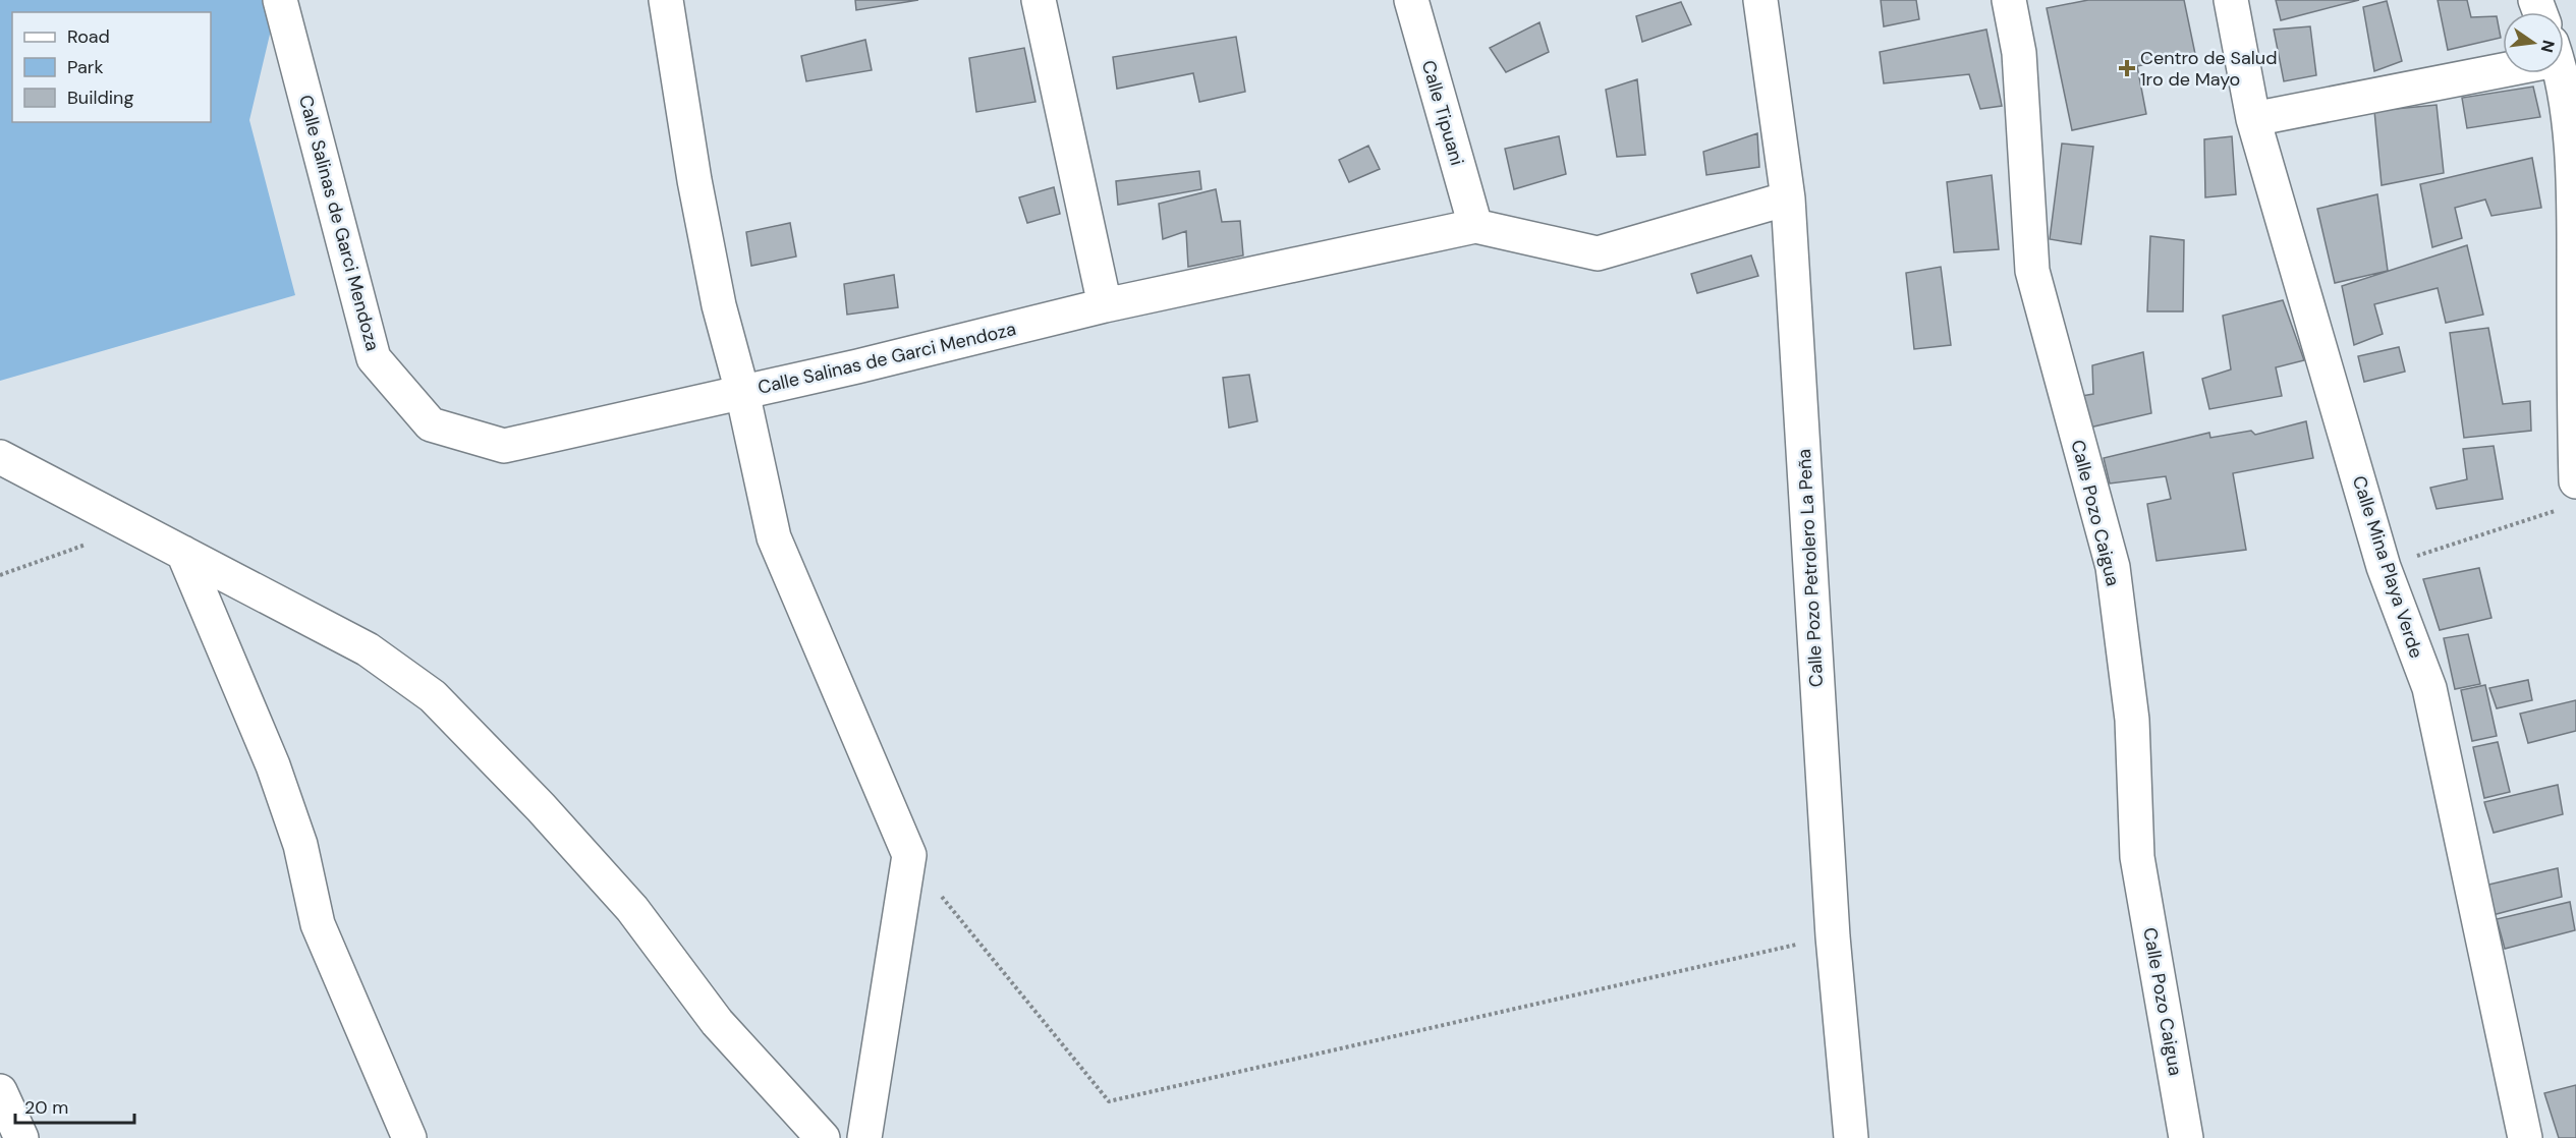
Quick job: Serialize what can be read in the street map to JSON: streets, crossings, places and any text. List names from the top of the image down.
{
  "streets": {
    "street": [
      "Calle Tipuani",
      "Calle Salinas de Garci Mendoza",
      "Calle Pozo Caigua",
      "Calle Mina Playa Verde",
      "Calle Pozo Petrolero La Peña"
    ]
  },
  "crossings": [
    ["Calle Tipuani", "Calle Salinas de Garci Mendoza"],
    ["Calle Salinas de Garci Mendoza", "Calle Pozo Petrolero La Peña"]
  ],
  "places": {
    "health": ["Centro de Salud 1ro de Mayo"]
  },
  "legend": ["Road", "Park", "Building"],
  "scale_bar": "20 m",
  "north": "right"
}
